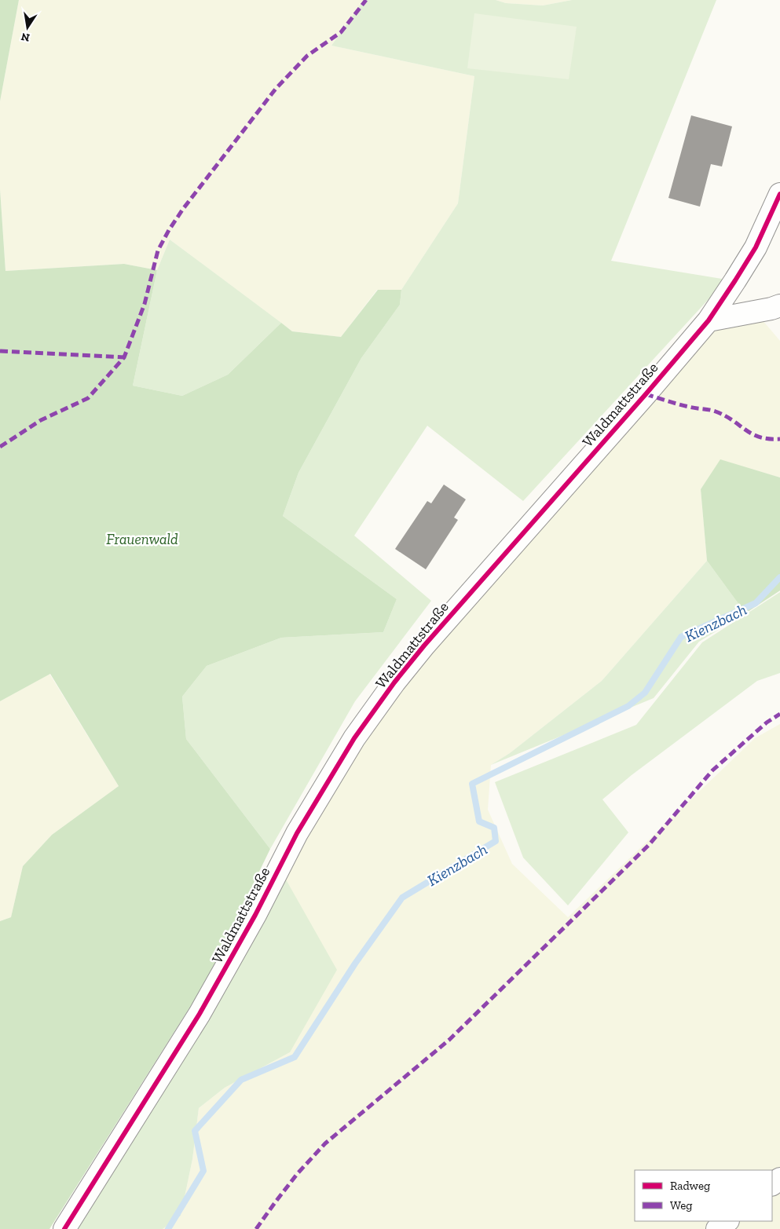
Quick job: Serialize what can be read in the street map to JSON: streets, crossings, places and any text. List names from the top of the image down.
{
  "streets": {
    "street": ["Waldmattstraße"]
  },
  "water": ["Kienzbach"],
  "parks": ["Frauenwald"],
  "legend": ["Radweg", "Weg"],
  "north": "bottom"
}
